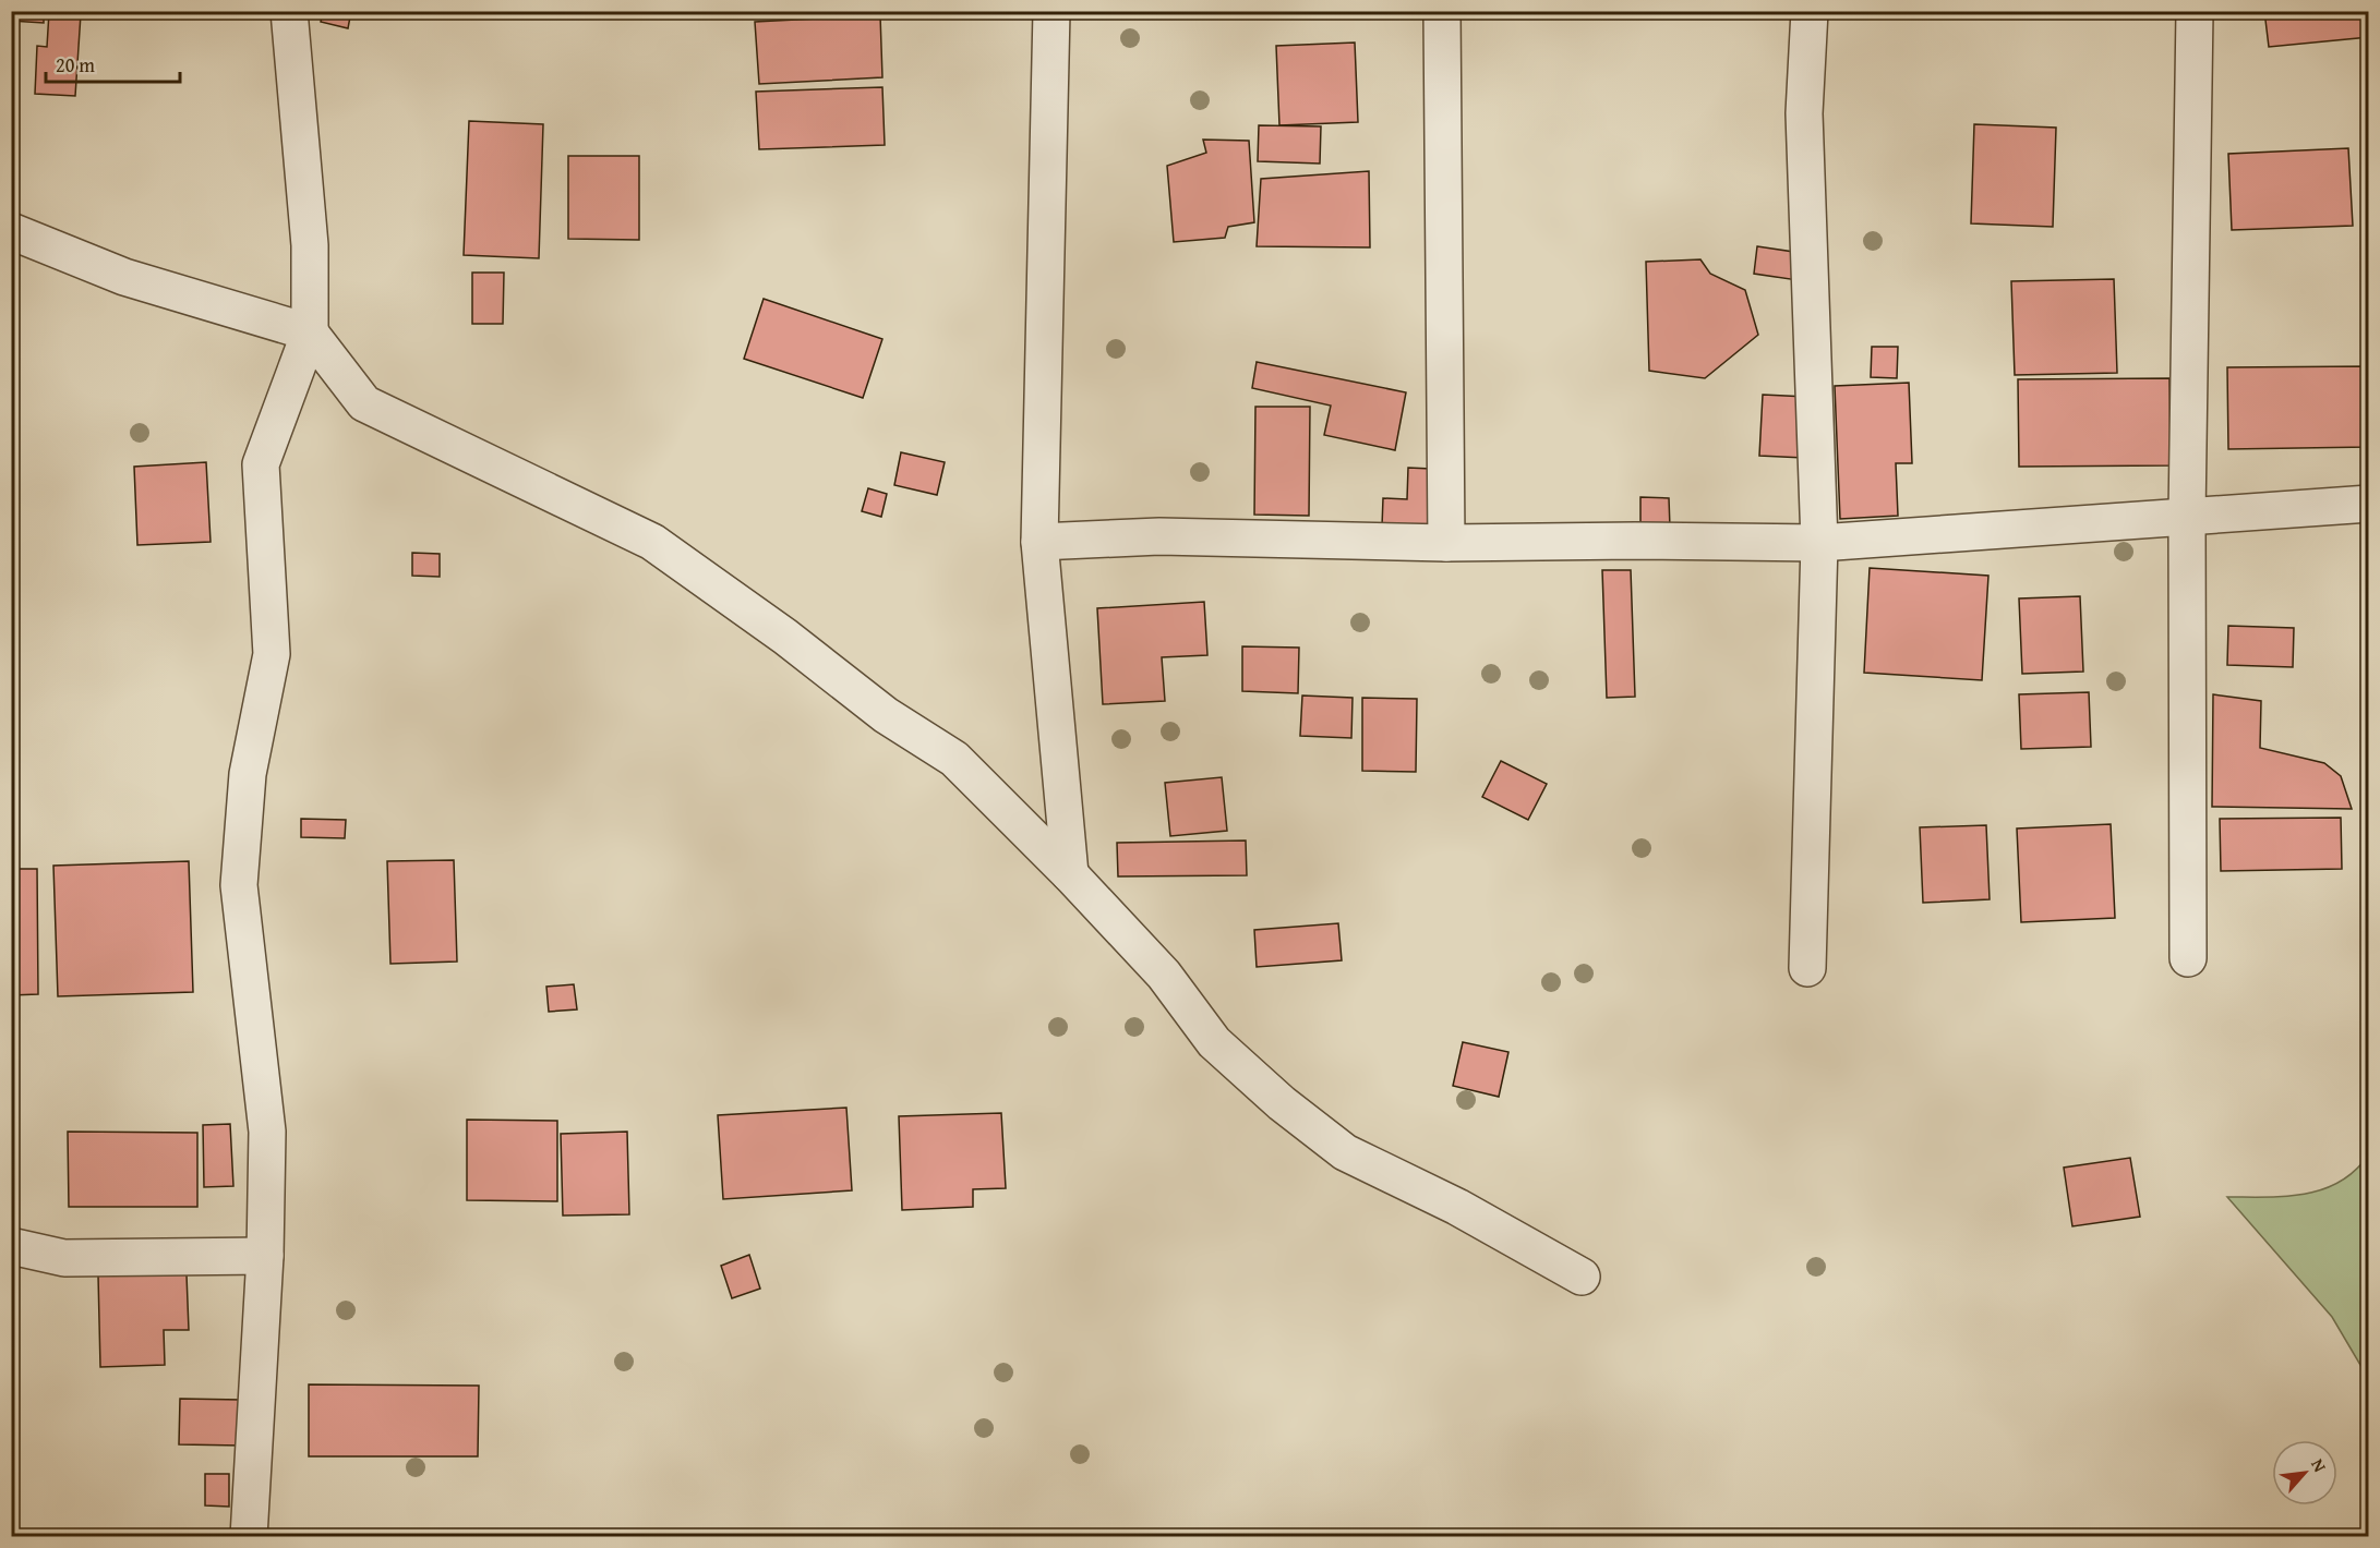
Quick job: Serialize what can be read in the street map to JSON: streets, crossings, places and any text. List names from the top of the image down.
{
  "scale_bar": "20 m",
  "north": "top right"
}
